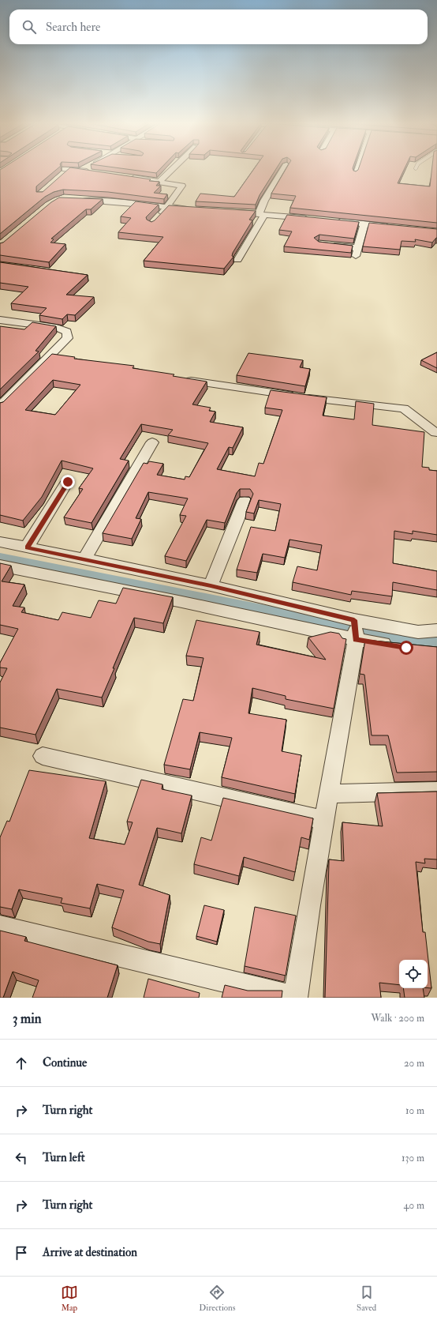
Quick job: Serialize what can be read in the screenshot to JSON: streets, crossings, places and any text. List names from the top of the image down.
{
  "page": {
    "search": "Search here",
    "heading": ["3 min", "Walk · 200 m"],
    "list": [
      ["Continue", "20 m"],
      ["Turn right", "10 m"],
      ["Turn left", "130 m"],
      ["Turn right", "40 m"],
      "Arrive at destination"
    ],
    "nav": ["Map", "Directions", "Saved"]
  }
}
